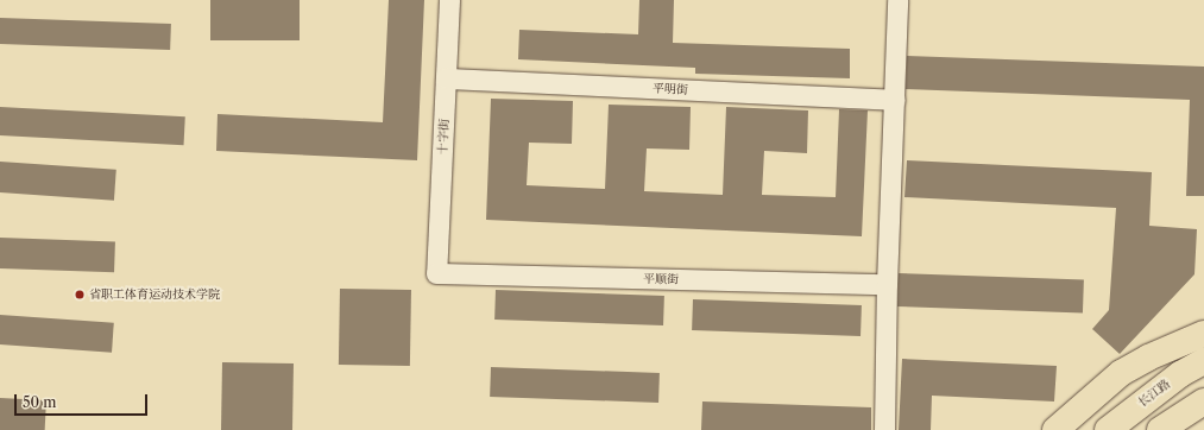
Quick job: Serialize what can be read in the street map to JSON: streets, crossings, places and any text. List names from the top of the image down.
{
  "streets": {
    "main road": ["长江路"],
    "street": ["平明街", "十字街", "平顺街"]
  },
  "crossings": [
    ["平明街", "十字街"],
    ["十字街", "平顺街"]
  ],
  "places": ["省职工体育运动技术学院"],
  "scale_bar": "50 m"
}
